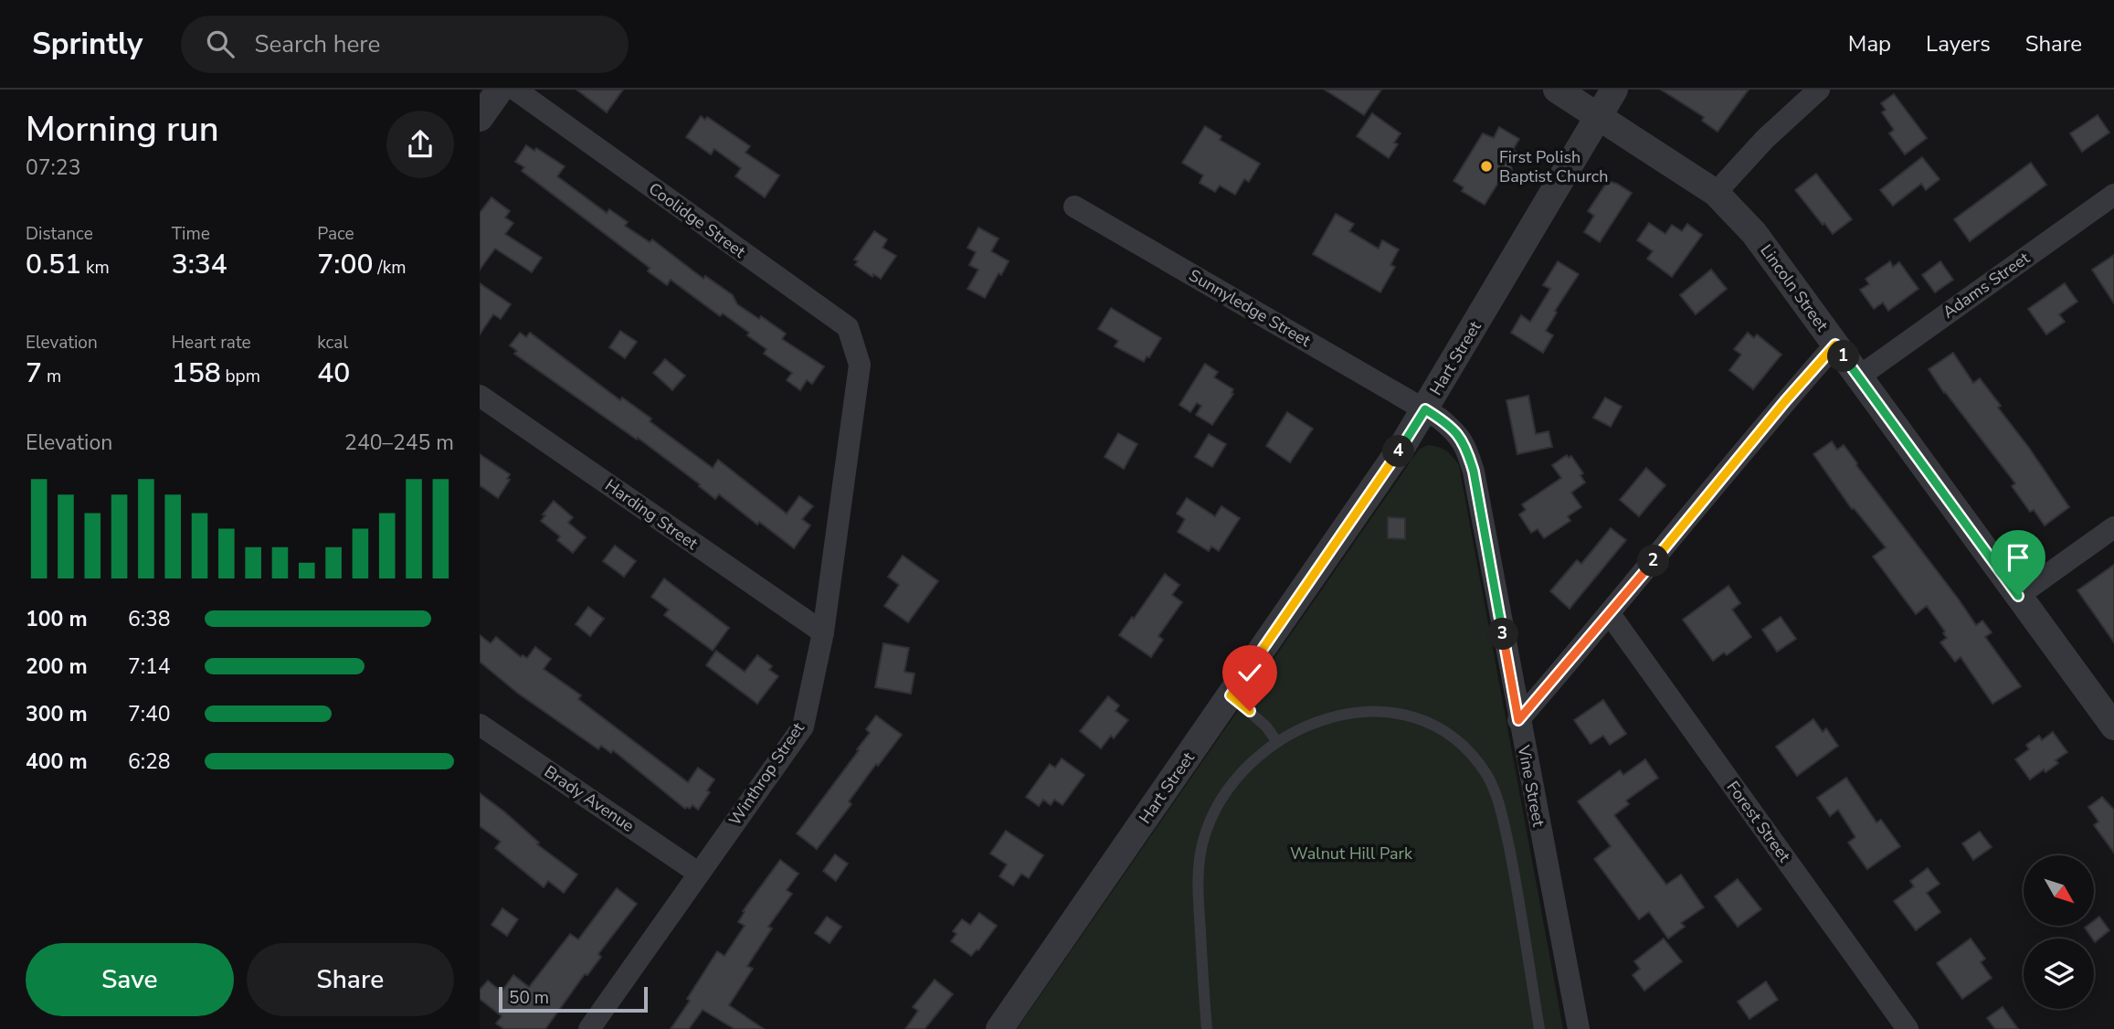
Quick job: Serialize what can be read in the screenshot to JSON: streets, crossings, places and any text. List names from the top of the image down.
{
  "streets": {
    "street": [
      "Coolidge Street",
      "Adams Street",
      "Lincoln Street",
      "Sunnyledge Street",
      "Hart Street",
      "Harding Street",
      "Winthrop Street",
      "Vine Street",
      "Brady Avenue",
      "Forest Street"
    ]
  },
  "crossings": [
    ["Coolidge Street", "Winthrop Street"],
    ["Adams Street", "Lincoln Street"],
    ["Lincoln Street", "Hart Street"],
    ["Sunnyledge Street", "Hart Street"],
    ["Sunnyledge Street", "Vine Street"],
    ["Hart Street", "Vine Street"],
    ["Harding Street", "Winthrop Street"],
    ["Winthrop Street", "Brady Avenue"]
  ],
  "parks": ["Walnut Hill Park"],
  "places": ["First Polish Baptist Church"],
  "scale_bar": "50 m",
  "north": "bottom right",
  "page": {
    "header": "Sprintly",
    "search": "Search here",
    "nav": ["Map", "Layers", "Share"],
    "heading": ["Morning run", "07:23"],
    "stats": [
      ["Distance", "0.51 km"],
      ["Time", "3:34"],
      ["Pace", "7:00 /km"],
      ["Elevation", "7 m"],
      ["Heart rate", "158 bpm"],
      ["kcal", "40"]
    ],
    "pins": [
      "1",
      "4",
      "2",
      "3"
    ],
    "chart": ["Elevation", "240–245 m"],
    "list": [
      {
        "name": "100 m",
        "note": "6:38"
      },
      {
        "name": "200 m",
        "note": "7:14"
      },
      {
        "name": "300 m",
        "note": "7:40"
      },
      {
        "name": "400 m",
        "note": "6:28"
      }
    ],
    "buttons": ["Save", "Share"],
    "scale": "50 m"
  }
}
